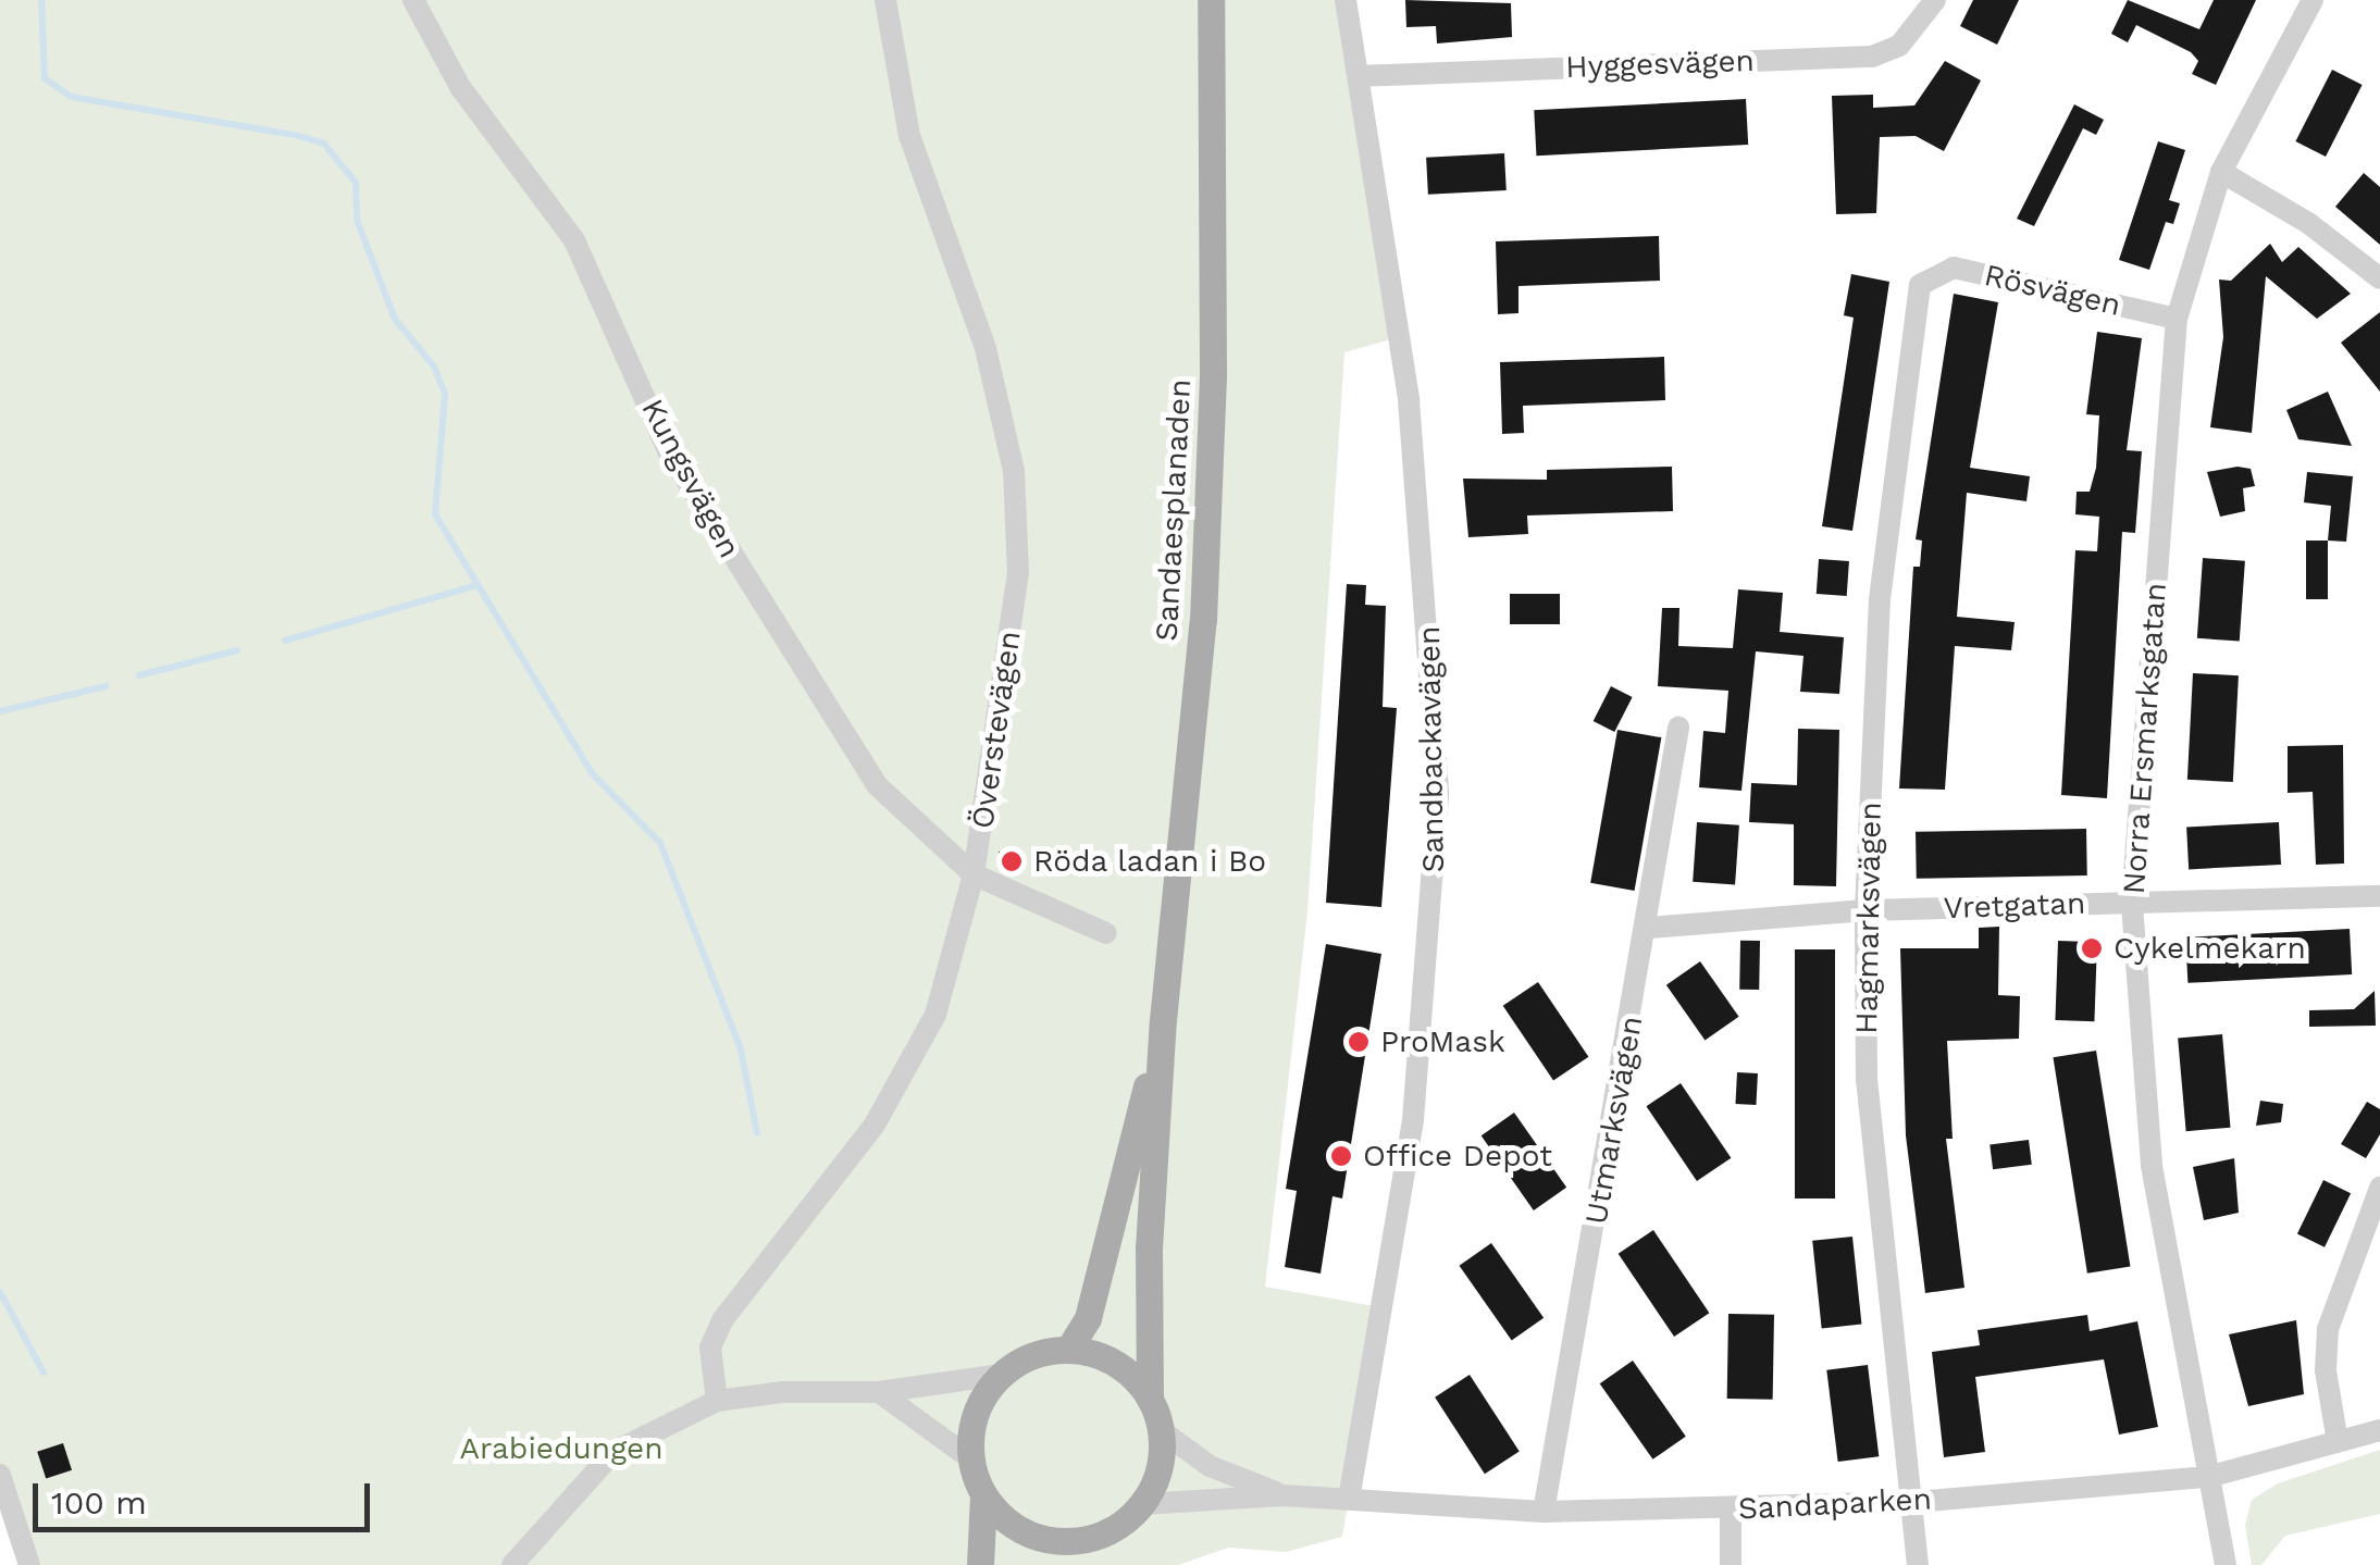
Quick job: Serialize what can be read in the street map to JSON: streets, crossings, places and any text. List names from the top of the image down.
{
  "streets": {
    "main road": ["Sandaesplanaden"],
    "street": [
      "Hyggesvägen",
      "Rösvägen",
      "Kungsvägen",
      "Överstevägen",
      "Norra Ersmarksgatan",
      "Sandbackavägen",
      "Vretgatan",
      "Hagmarksvägen",
      "Utmarksvägen",
      "Sandaparken"
    ]
  },
  "crossings": [
    ["Hyggesvägen", "Sandbackavägen"],
    ["Rösvägen", "Norra Ersmarksgatan"],
    ["Rösvägen", "Hagmarksvägen"],
    ["Kungsvägen", "Överstevägen"],
    ["Sandaesplanaden", "Sandaparken"],
    ["Norra Ersmarksgatan", "Vretgatan"],
    ["Norra Ersmarksgatan", "Sandaparken"],
    ["Sandbackavägen", "Sandaparken"],
    ["Vretgatan", "Hagmarksvägen"],
    ["Vretgatan", "Utmarksvägen"],
    ["Hagmarksvägen", "Sandaparken"],
    ["Utmarksvägen", "Sandaparken"]
  ],
  "parks": ["Arabiedungen"],
  "places": [
    "Röda ladan i Bo",
    "Cykelmekarn",
    "ProMask",
    "Office Depot"
  ],
  "scale_bar": "100 m"
}
